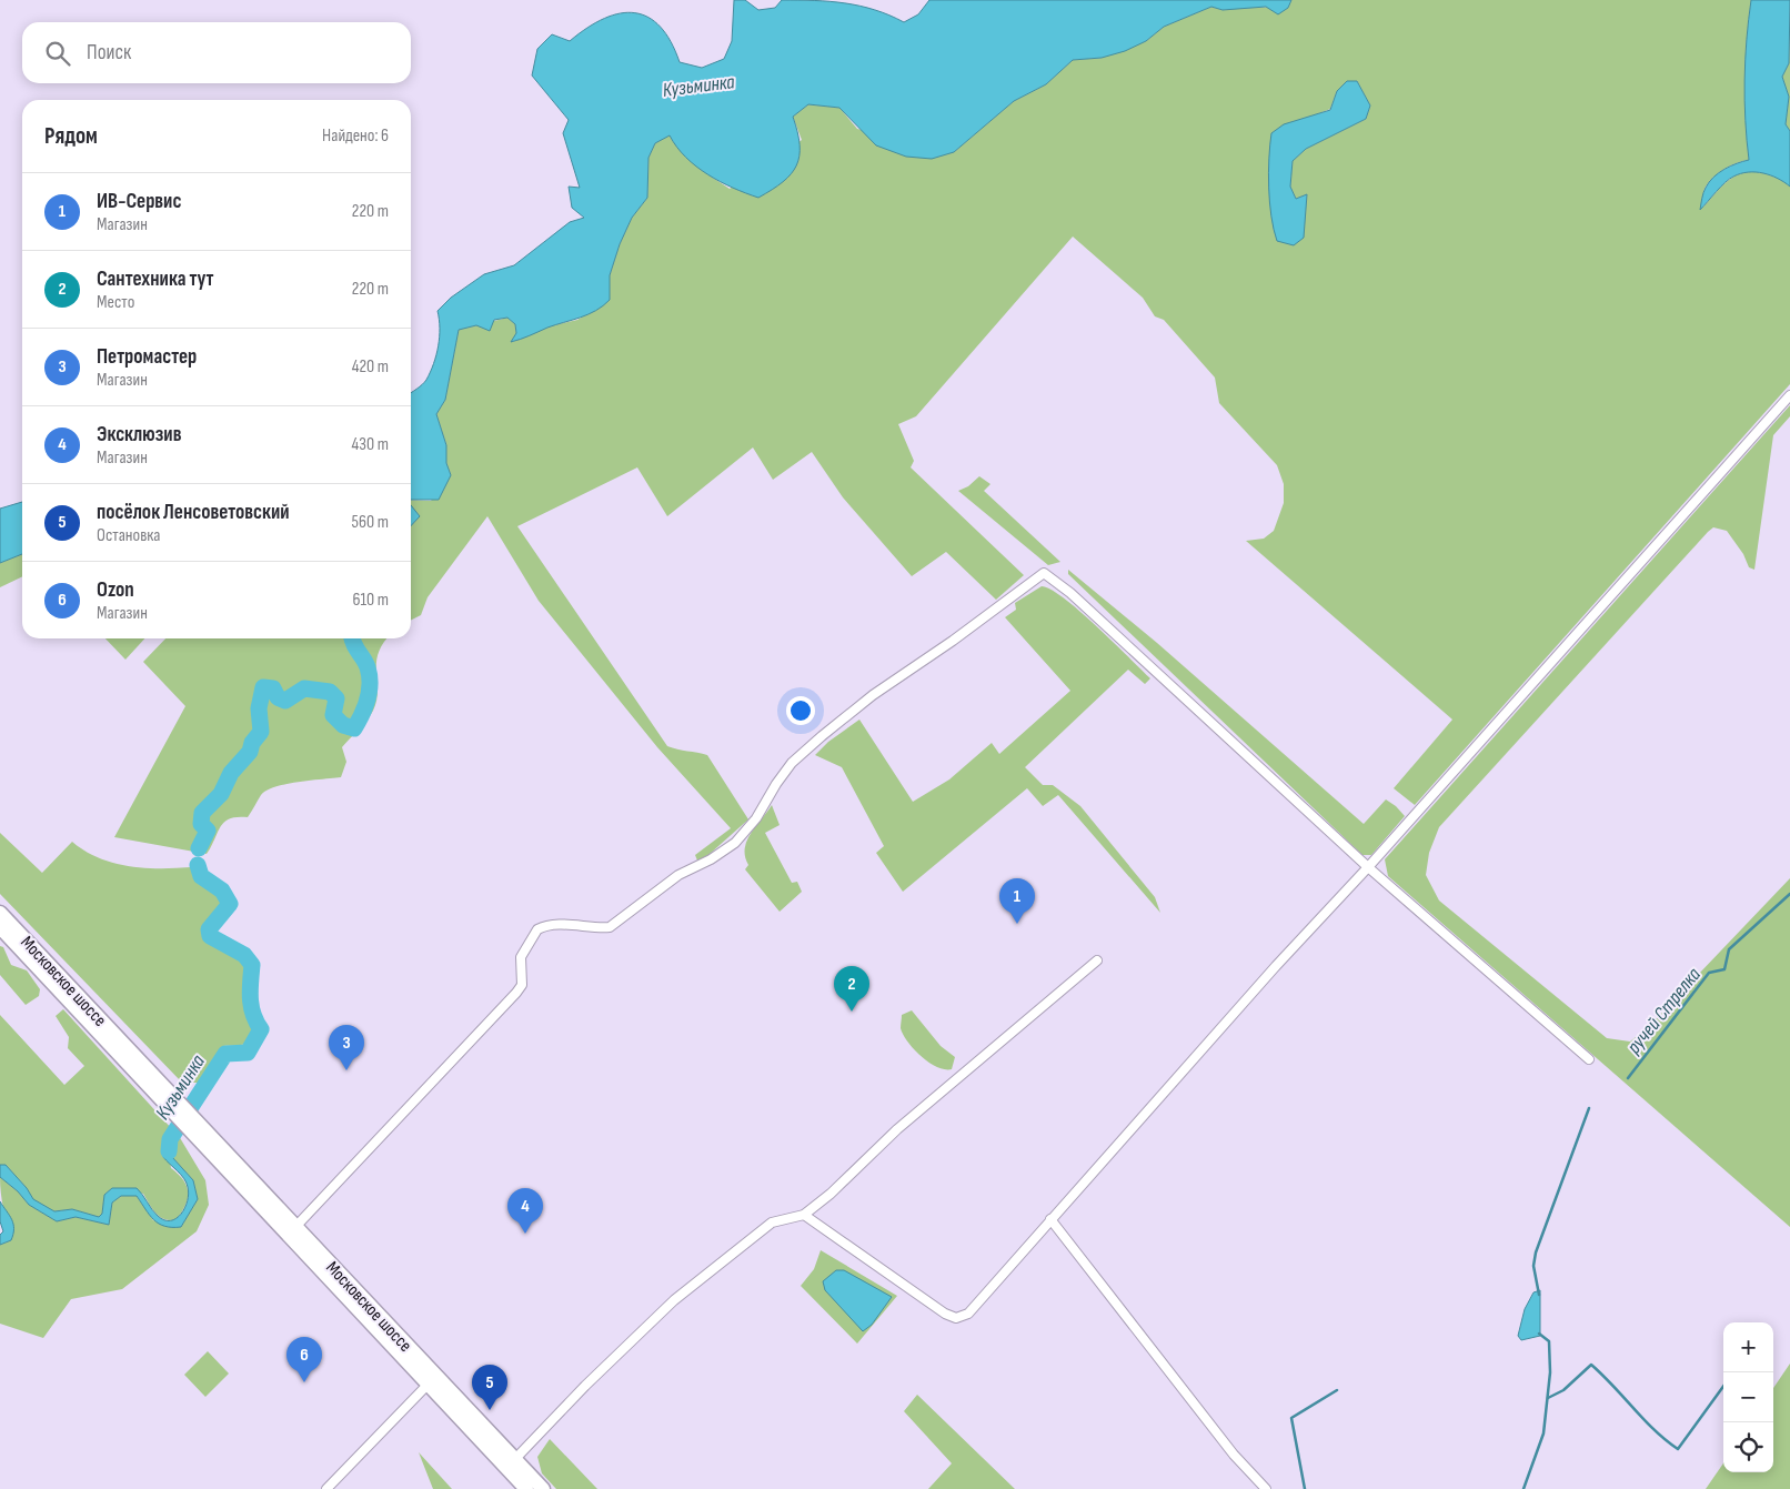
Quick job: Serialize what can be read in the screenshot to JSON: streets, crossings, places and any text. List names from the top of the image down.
{
  "streets": {
    "highway": ["Московское шоссе"]
  },
  "water": ["Кузьминка", "ручей Стрелка"],
  "page": {
    "search": "Поиск",
    "heading": ["Рядом", "Найдено: 6"],
    "list": [
      {
        "mark": "1",
        "name": "ИВ-Сервис",
        "note": "Магазин",
        "value": "220 m"
      },
      {
        "mark": "2",
        "name": "Сантехника тут",
        "note": "Место",
        "value": "220 m"
      },
      {
        "mark": "3",
        "name": "Петромастер",
        "note": "Магазин",
        "value": "420 m"
      },
      {
        "mark": "4",
        "name": "Эксклюзив",
        "note": "Магазин",
        "value": "430 m"
      },
      {
        "mark": "5",
        "name": "посёлок Ленсоветовский",
        "note": "Остановка",
        "value": "560 m"
      },
      {
        "mark": "6",
        "name": "Ozon",
        "note": "Магазин",
        "value": "610 m"
      }
    ],
    "pins": [
      "1",
      "2",
      "3",
      "4",
      "6",
      "5"
    ],
    "map_buttons": ["+", "−"]
  }
}
